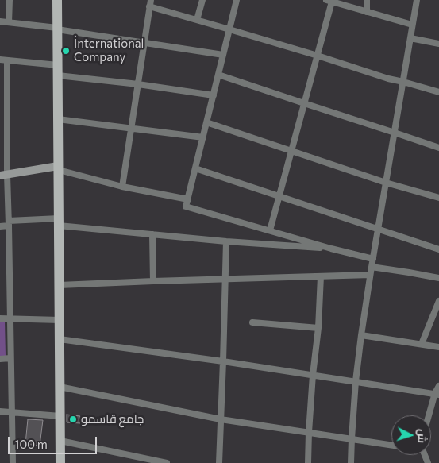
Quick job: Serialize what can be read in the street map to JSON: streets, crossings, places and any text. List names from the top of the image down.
{
  "places": ["İnternational Company", "جامع قاسمو"],
  "scale_bar": "100 m",
  "north": "right"
}
